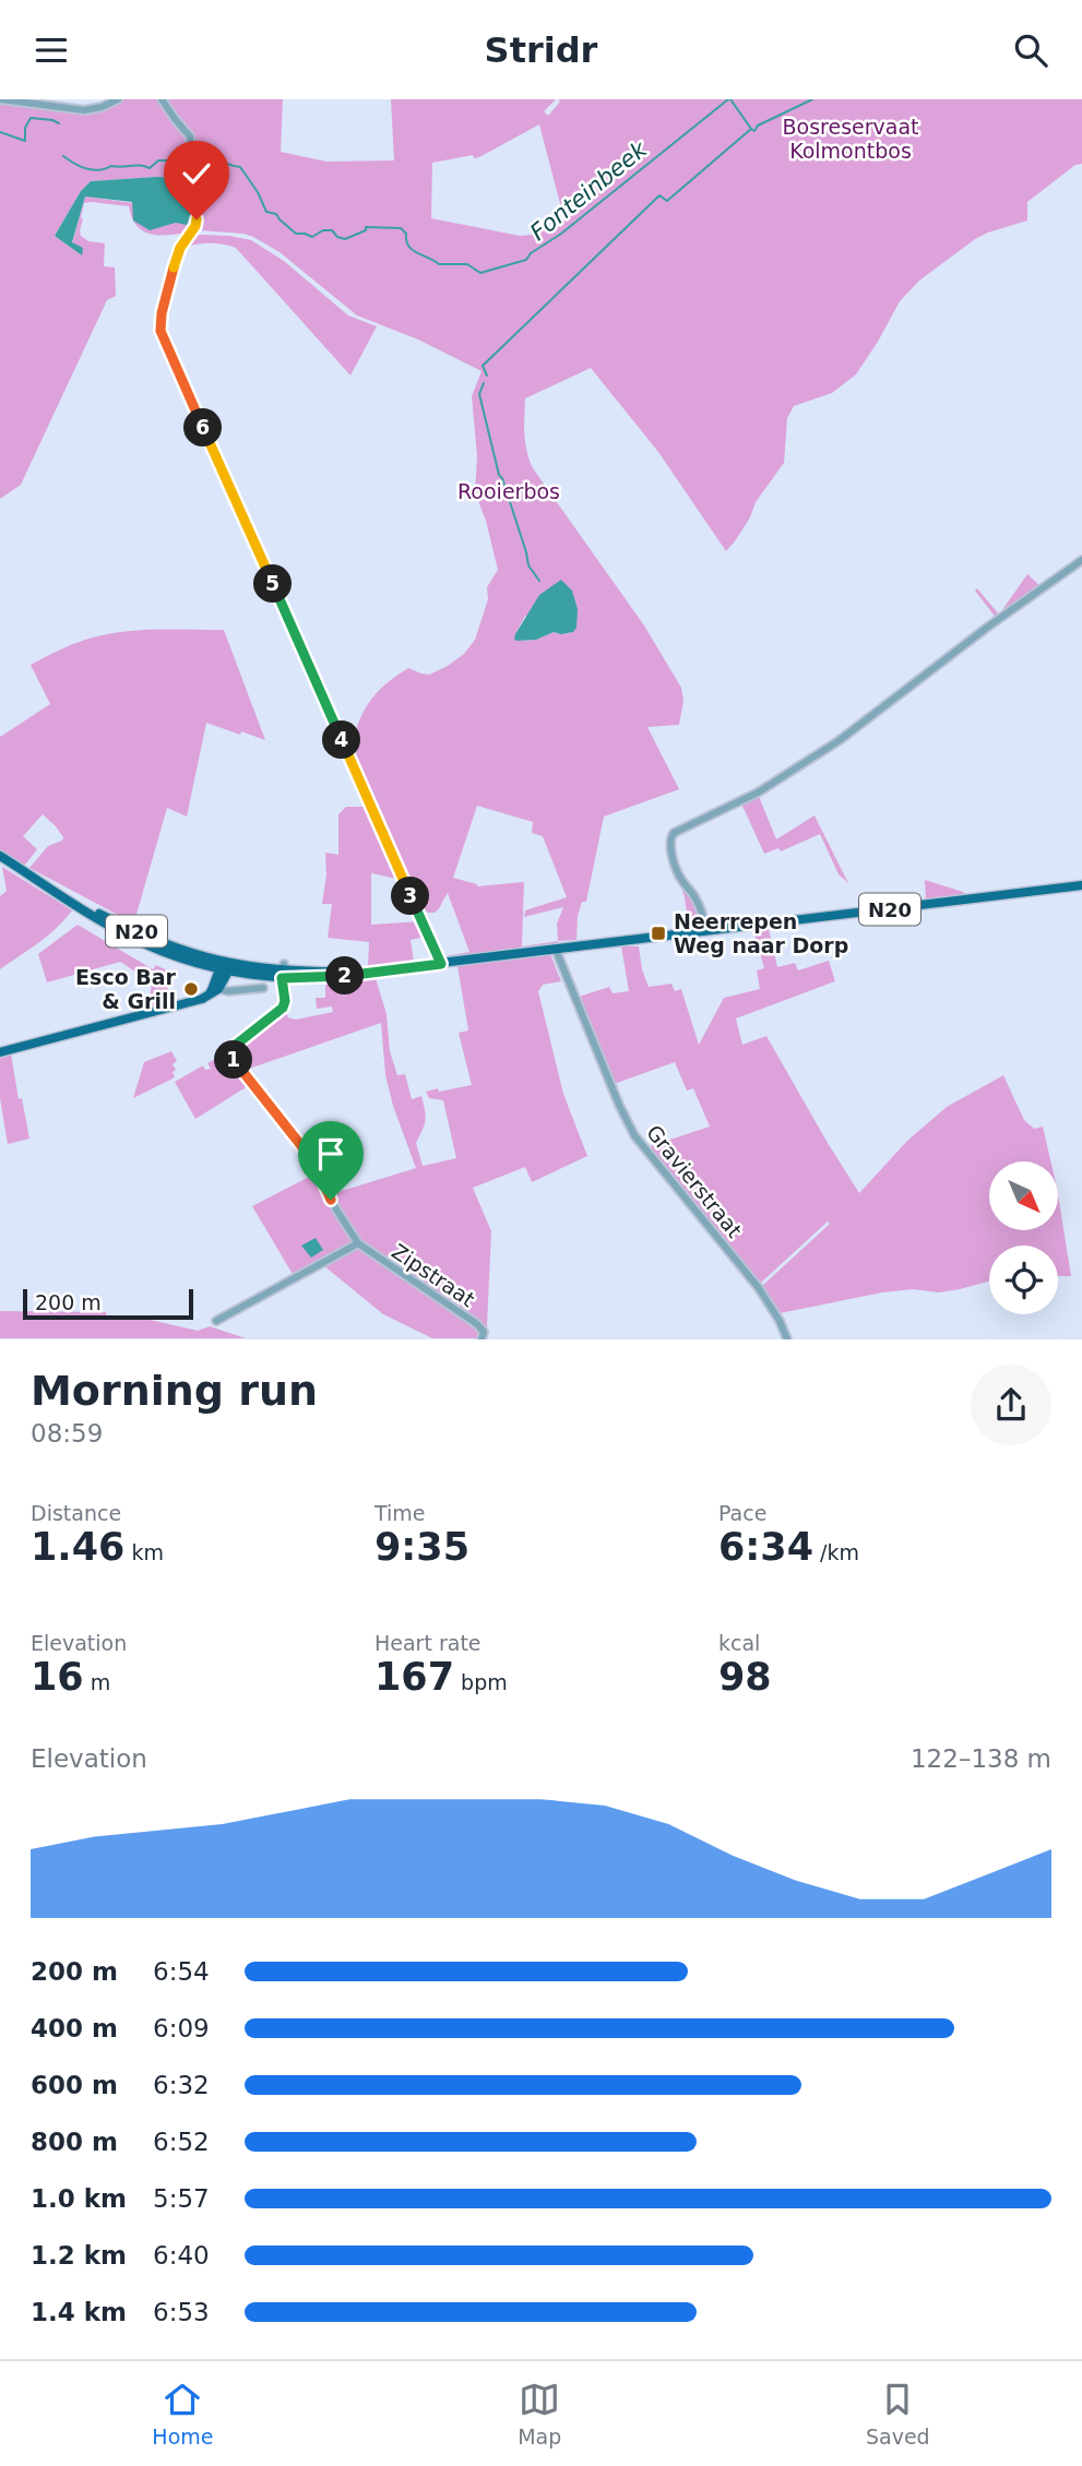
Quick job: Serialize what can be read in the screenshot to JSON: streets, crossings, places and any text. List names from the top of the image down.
{
  "streets": {
    "main road": ["N20"],
    "street": ["Gravierstraat", "Zipstraat"]
  },
  "crossings": [
    ["N20", "Gravierstraat"]
  ],
  "water": ["Fonteinbeek"],
  "parks": ["Bosreservaat Kolmontbos", "Rooierbos"],
  "places": {
    "transit": ["Neerrepen Weg naar Dorp"],
    "other": ["Esco Bar & Grill"]
  },
  "scale_bar": "200 m",
  "north": "bottom right",
  "page": {
    "header": "Stridr",
    "pins": [
      "6",
      "5",
      "4",
      "3",
      "2",
      "1"
    ],
    "scale": "200 m",
    "heading": ["Morning run", "08:59"],
    "stats": [
      ["Distance", "1.46 km"],
      ["Time", "9:35"],
      ["Pace", "6:34 /km"],
      ["Elevation", "16 m"],
      ["Heart rate", "167 bpm"],
      ["kcal", "98"]
    ],
    "chart": ["Elevation", "122–138 m"],
    "list": [
      {
        "name": "200 m",
        "note": "6:54"
      },
      {
        "name": "400 m",
        "note": "6:09"
      },
      {
        "name": "600 m",
        "note": "6:32"
      },
      {
        "name": "800 m",
        "note": "6:52"
      },
      {
        "name": "1.0 km",
        "note": "5:57"
      },
      {
        "name": "1.2 km",
        "note": "6:40"
      },
      {
        "name": "1.4 km",
        "note": "6:53"
      }
    ],
    "tabs": ["Home", "Map", "Saved"]
  }
}
